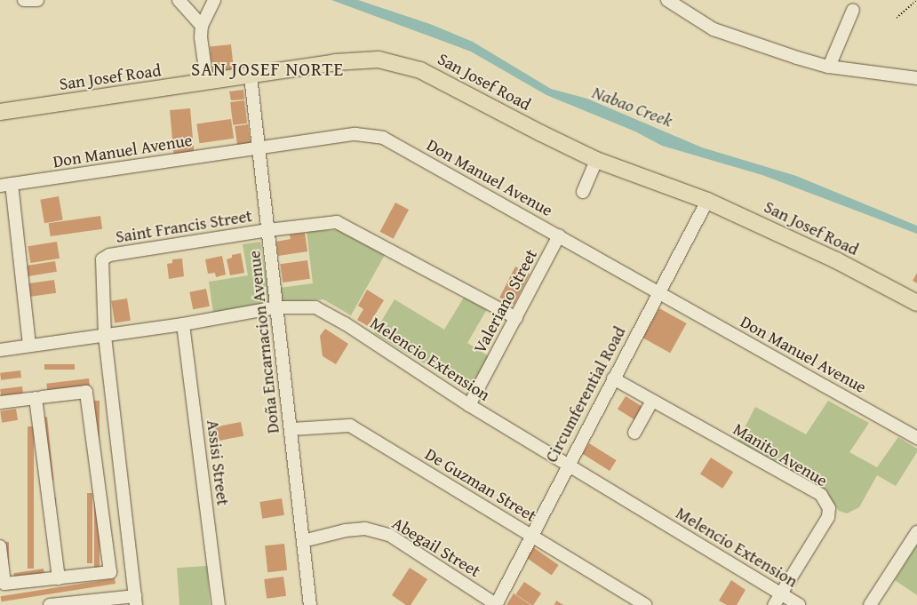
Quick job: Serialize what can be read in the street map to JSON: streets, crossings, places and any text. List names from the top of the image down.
{
  "streets": {
    "main road": ["San Josef Road"],
    "street": [
      "Don Manuel Avenue",
      "Saint Francis Street",
      "Valeriano Street",
      "Doña Encarnacion Avenue",
      "Melencio Extension",
      "Circumferential Road",
      "Manito Avenue",
      "Assisi Street",
      "De Guzman Street",
      "Abegail Street"
    ]
  },
  "crossings": [
    ["San Josef Road", "Doña Encarnacion Avenue"],
    ["San Josef Road", "Circumferential Road"],
    ["Don Manuel Avenue", "Valeriano Street"],
    ["Don Manuel Avenue", "Doña Encarnacion Avenue"],
    ["Don Manuel Avenue", "Circumferential Road"],
    ["Saint Francis Street", "Valeriano Street"],
    ["Saint Francis Street", "Doña Encarnacion Avenue"],
    ["Saint Francis Street", "Melencio Extension"],
    ["Valeriano Street", "Melencio Extension"],
    ["Doña Encarnacion Avenue", "Melencio Extension"],
    ["Doña Encarnacion Avenue", "De Guzman Street"],
    ["Doña Encarnacion Avenue", "Abegail Street"],
    ["Melencio Extension", "Circumferential Road"],
    ["Melencio Extension", "Manito Avenue"],
    ["Melencio Extension", "Assisi Street"],
    ["Circumferential Road", "Manito Avenue"],
    ["Circumferential Road", "De Guzman Street"],
    ["Circumferential Road", "Abegail Street"]
  ],
  "districts": ["SAN JOSEF NORTE"],
  "water": ["Nabao Creek"]
}
